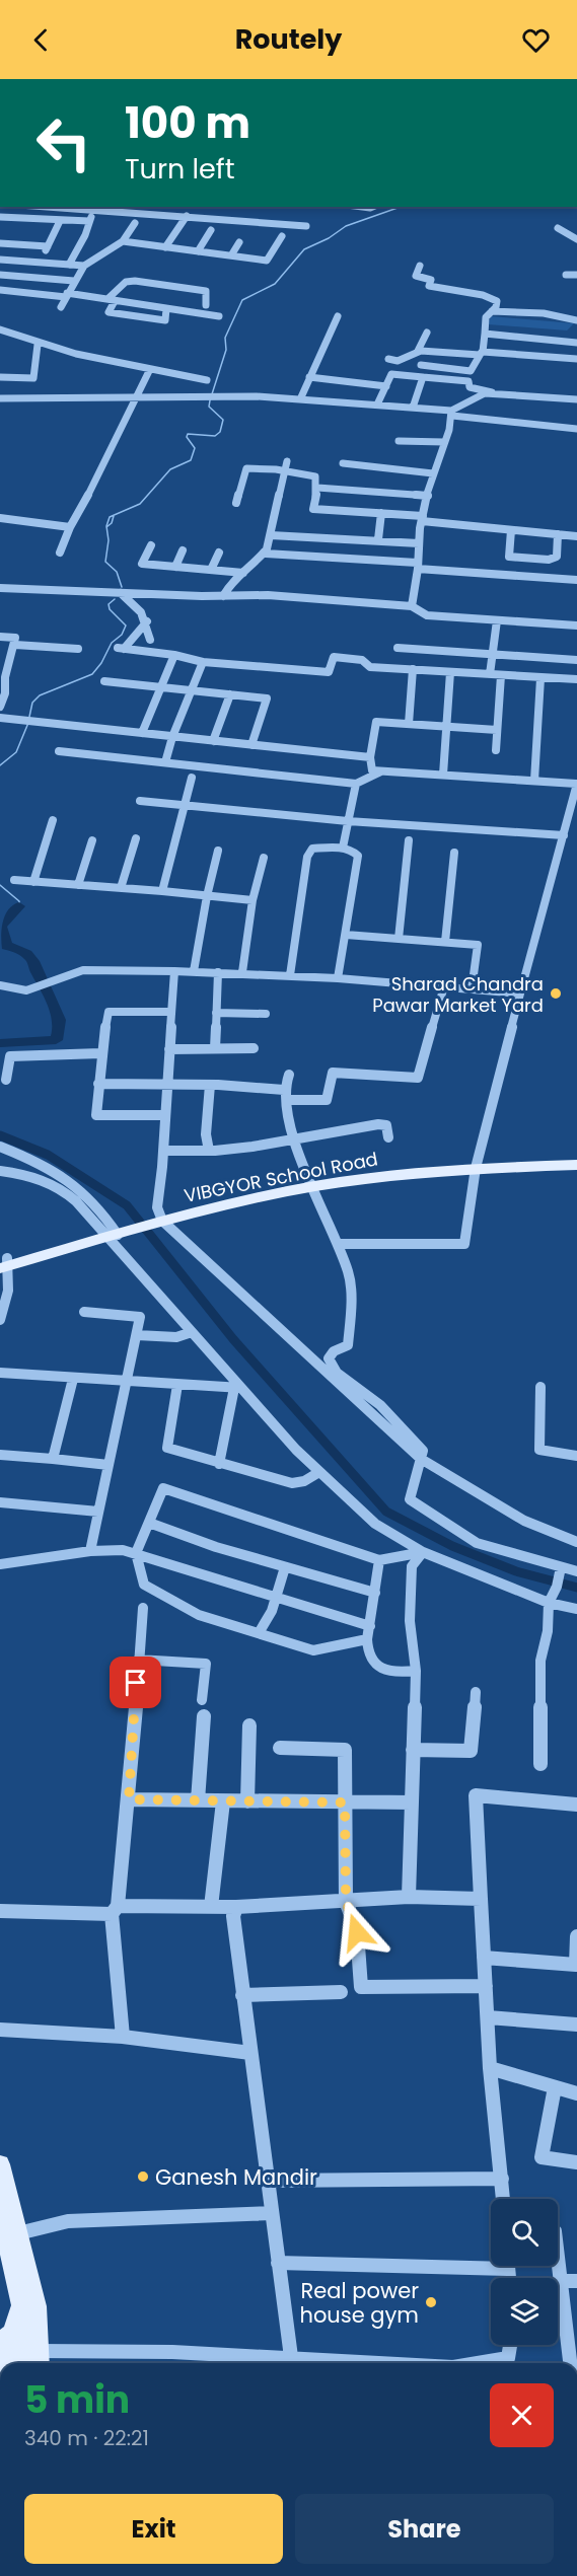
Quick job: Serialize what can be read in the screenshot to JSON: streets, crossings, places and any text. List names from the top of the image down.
{
  "streets": {
    "main road": ["VIBGYOR School Road"]
  },
  "places": ["Sharad Chandra Pawar Market Yard", "Ganesh Mandir", "Real power house gym"],
  "page": {
    "header": "Routely",
    "turn": ["100 m", "Turn left"],
    "heading": ["5 min", "340 m · 22:21"],
    "buttons": ["Exit", "Share"]
  }
}
